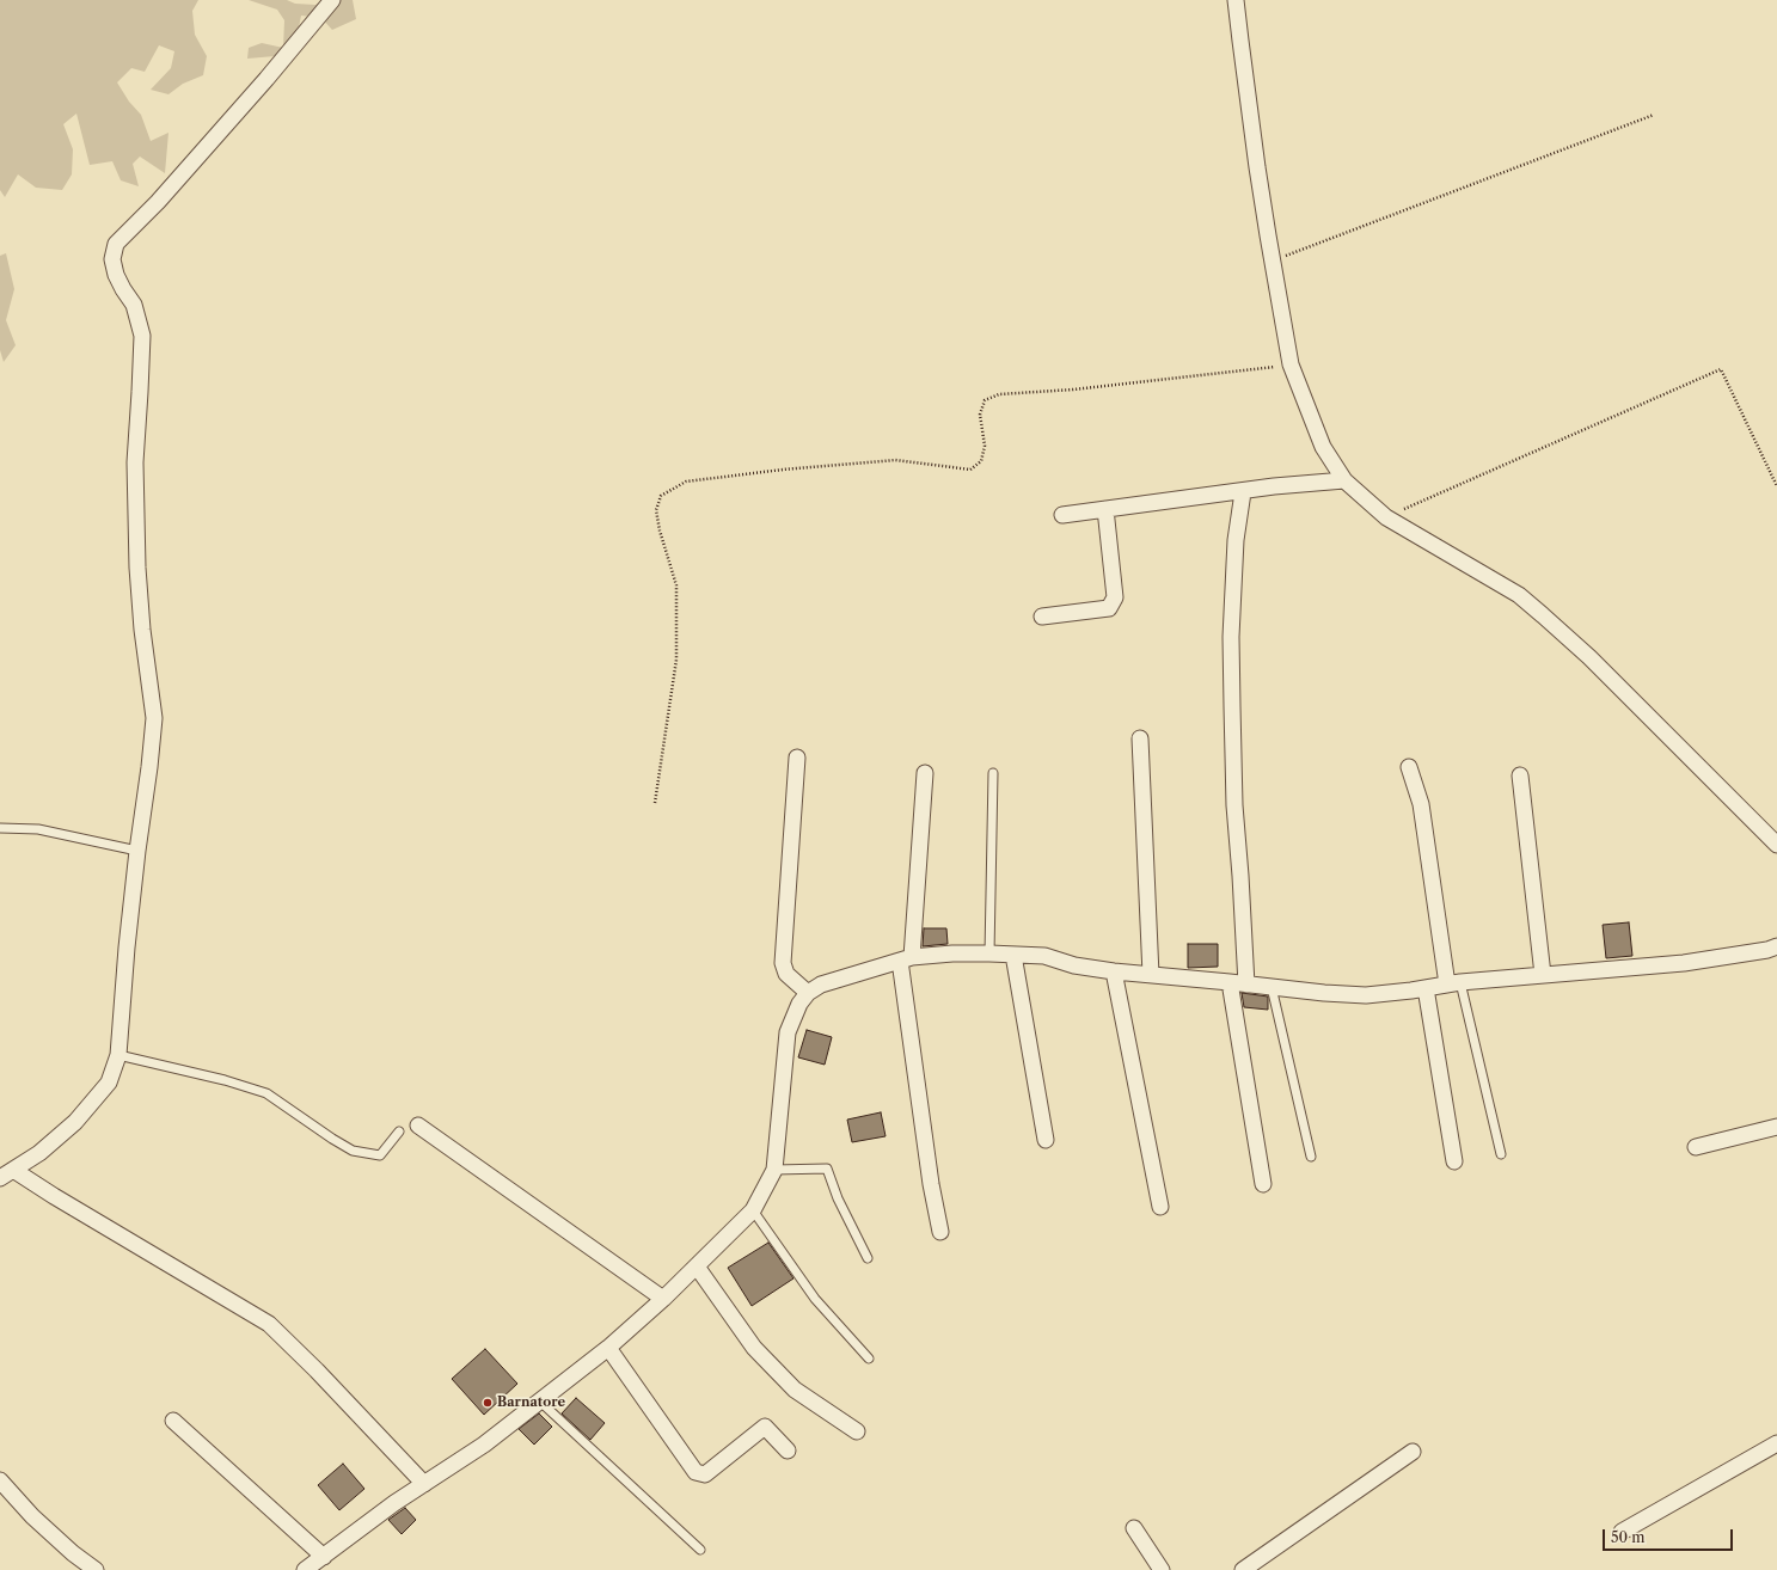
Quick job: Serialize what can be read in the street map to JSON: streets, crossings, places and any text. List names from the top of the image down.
{
  "places": ["Barnatore"],
  "scale_bar": "50 m"
}
